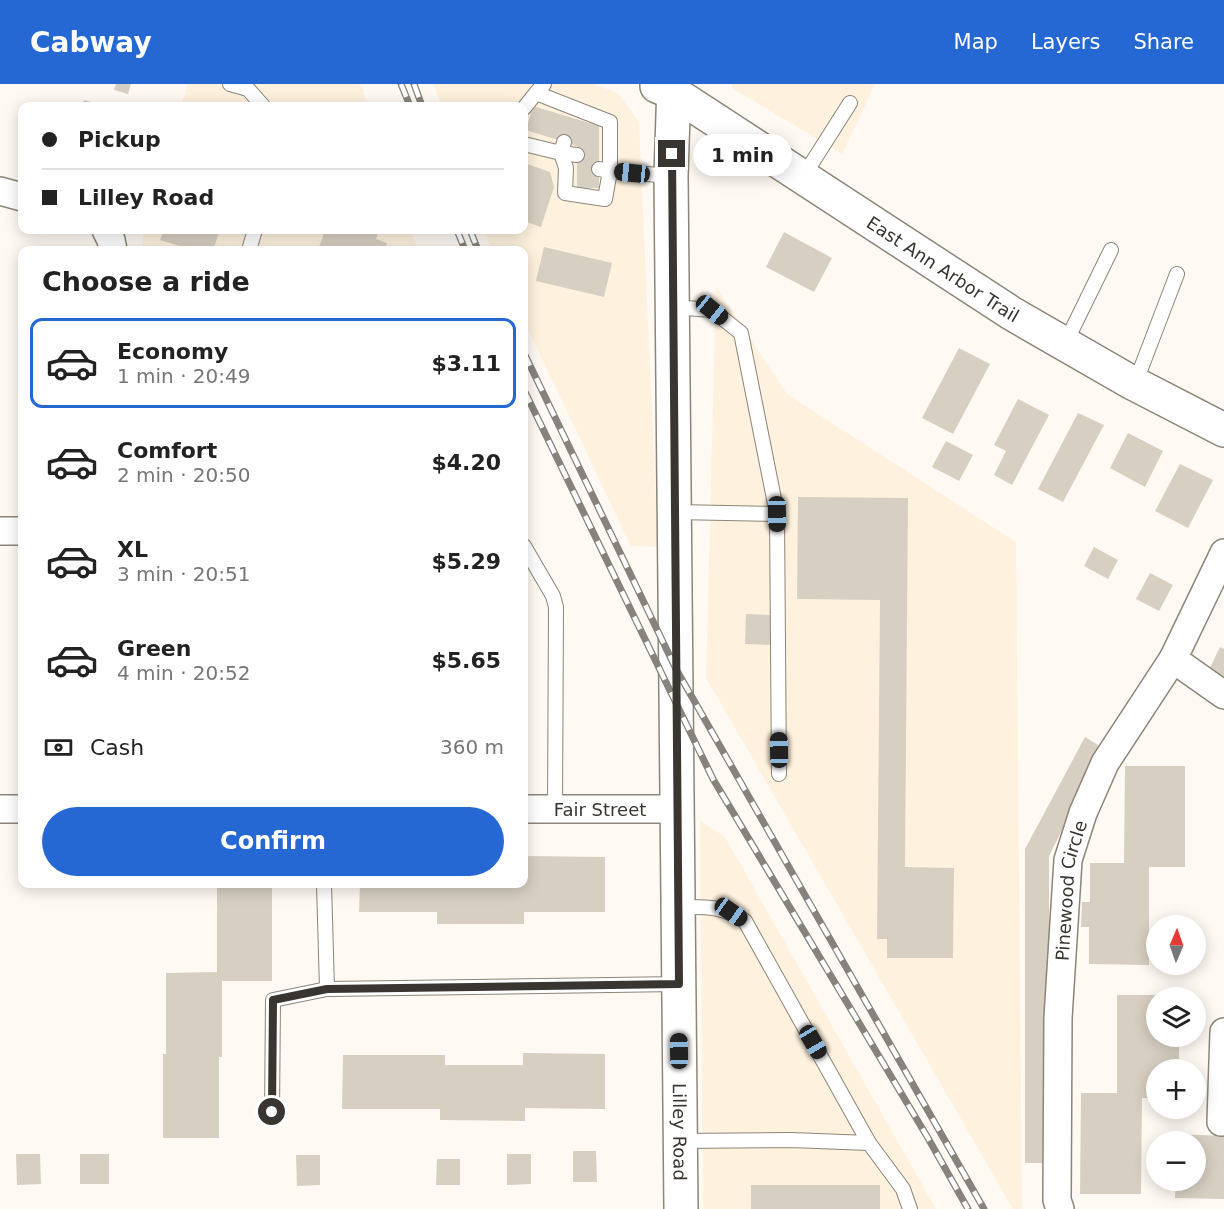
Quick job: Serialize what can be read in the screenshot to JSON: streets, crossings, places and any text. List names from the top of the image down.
{
  "streets": {
    "street": [
      "East Ann Arbor Trail",
      "Fair Street",
      "Pinewood Circle",
      "Lilley Road"
    ]
  },
  "crossings": [
    ["East Ann Arbor Trail", "Lilley Road"],
    ["Fair Street", "Lilley Road"]
  ],
  "north": "top",
  "page": {
    "header": "Cabway",
    "nav": ["Map", "Layers", "Share"],
    "banner": ["Pickup", "Lilley Road"],
    "bubble": "1 min",
    "heading": "Choose a ride",
    "list": [
      {
        "name": "Economy",
        "note": "1 min · 20:49",
        "value": "$3.11"
      },
      {
        "name": "Comfort",
        "note": "2 min · 20:50",
        "value": "$4.20"
      },
      {
        "name": "XL",
        "note": "3 min · 20:51",
        "value": "$5.29"
      },
      {
        "name": "Green",
        "note": "4 min · 20:52",
        "value": "$5.65"
      }
    ],
    "pay": ["Cash", "360 m"],
    "buttons": "Confirm",
    "map_buttons": ["+", "−"]
  }
}
